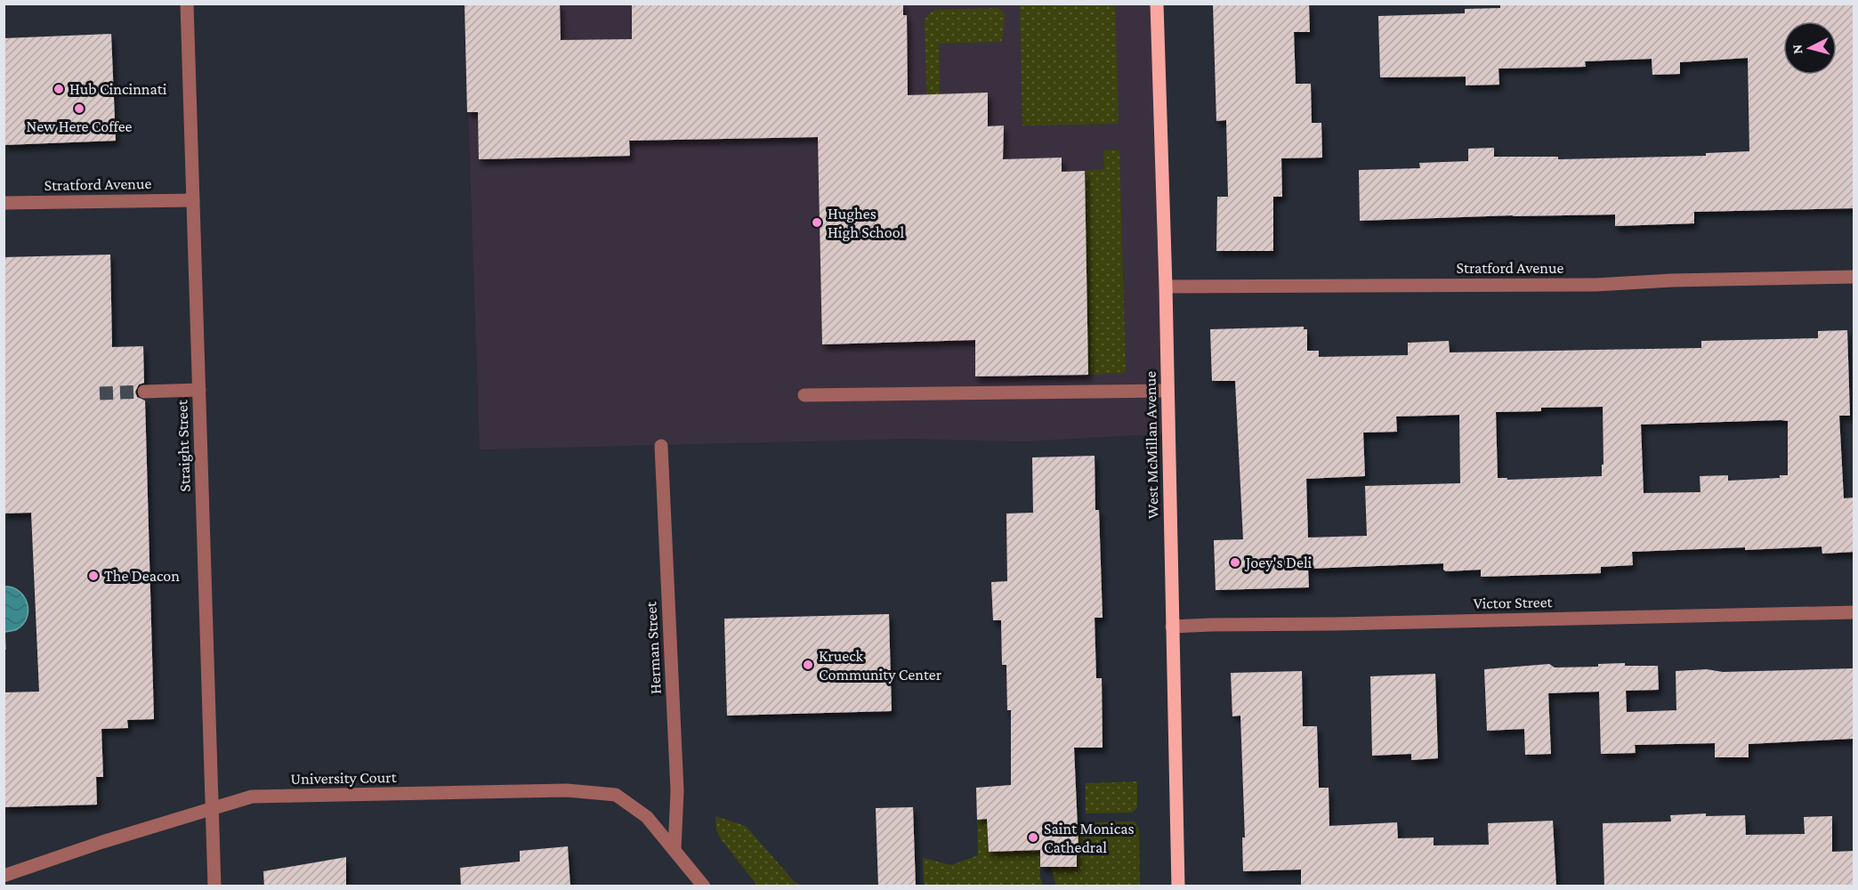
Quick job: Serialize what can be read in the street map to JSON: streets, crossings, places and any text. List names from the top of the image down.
{
  "streets": {
    "main road": ["West McMillan Avenue"],
    "street": [
      "Stratford Avenue",
      "Straight Street",
      "Victor Street",
      "Herman Street",
      "University Court"
    ]
  },
  "crossings": [
    ["Stratford Avenue", "West McMillan Avenue"],
    ["Stratford Avenue", "Straight Street"],
    ["West McMillan Avenue", "Victor Street"],
    ["Straight Street", "University Court"],
    ["Herman Street", "University Court"]
  ],
  "places": [
    "Hub Cincinnati",
    "New Here Coffee",
    "Hughes High School",
    "Joey's Deli",
    "The Deacon",
    "Krueck Community Center",
    "Saint Monicas Cathedral"
  ],
  "north": "left"
}
